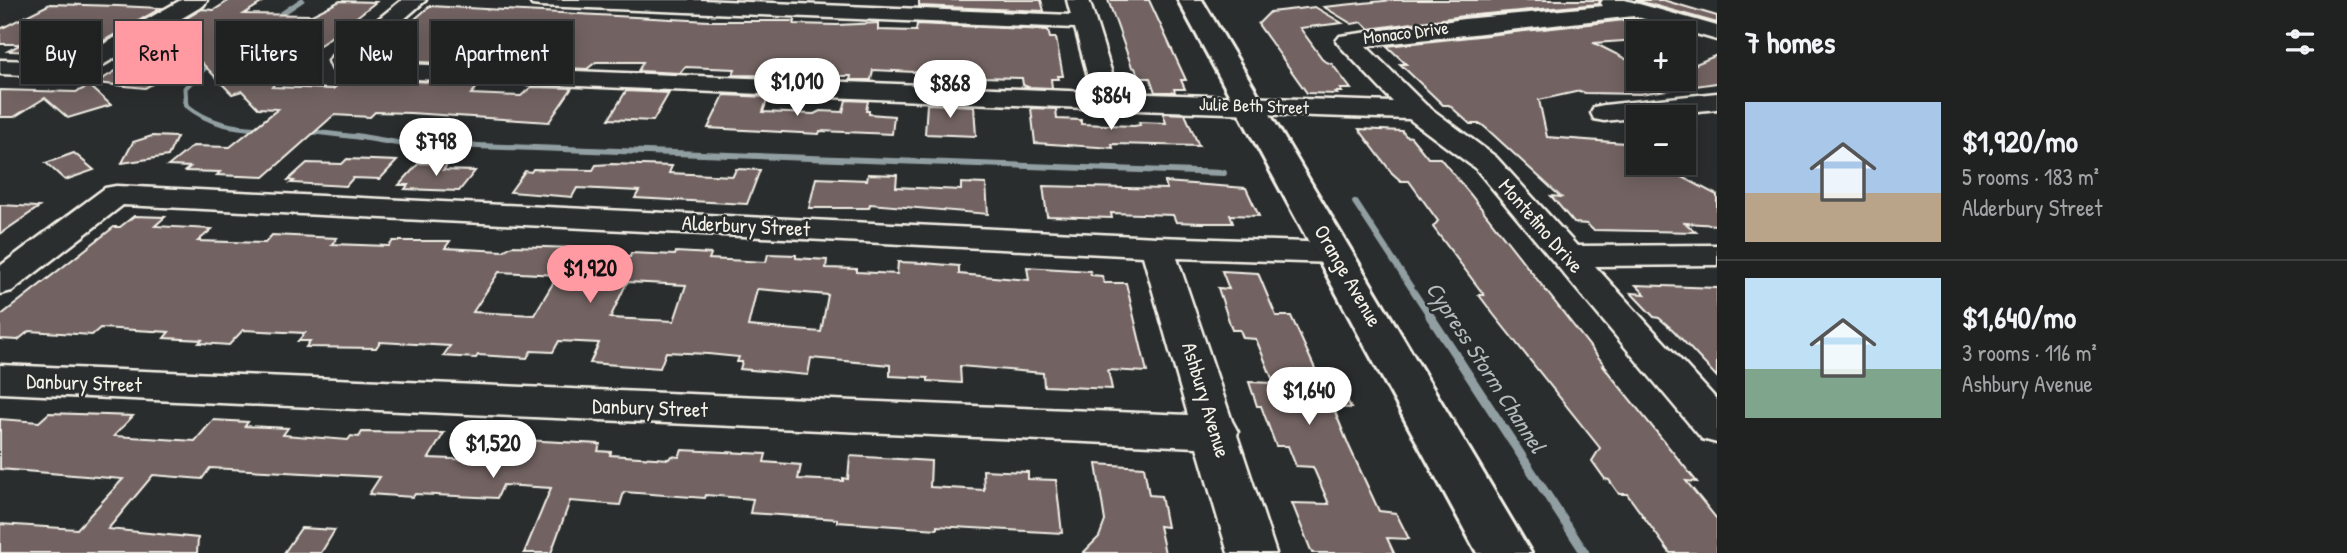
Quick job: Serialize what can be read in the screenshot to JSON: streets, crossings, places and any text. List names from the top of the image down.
{
  "streets": {
    "main road": ["Orange Avenue"],
    "street": [
      "Monaco Drive",
      "Julie Beth Street",
      "Alderbury Street",
      "Montefino Drive",
      "Danbury Street",
      "Ashbury Avenue"
    ]
  },
  "crossings": [
    ["Monaco Drive", "Montefino Drive"],
    ["Julie Beth Street", "Montefino Drive"],
    ["Julie Beth Street", "Orange Avenue"],
    ["Alderbury Street", "Orange Avenue"],
    ["Alderbury Street", "Ashbury Avenue"],
    ["Danbury Street", "Ashbury Avenue"]
  ],
  "water": ["Cypress Storm Channel"],
  "page": {
    "heading": "7 homes",
    "map_buttons": ["+", "−"],
    "chip": [
      "Buy",
      "Rent",
      "Filters",
      "New",
      "Apartment"
    ],
    "price": [
      "$1,010",
      "$868",
      "$864",
      "$798",
      "$1,920",
      "$1,640",
      "$1,520"
    ],
    "list": [
      {
        "name": "$1,920/mo",
        "note": "5 rooms · 183 m² · Alderbury Street"
      },
      {
        "name": "$1,640/mo",
        "note": "3 rooms · 116 m² · Ashbury Avenue"
      }
    ]
  }
}
